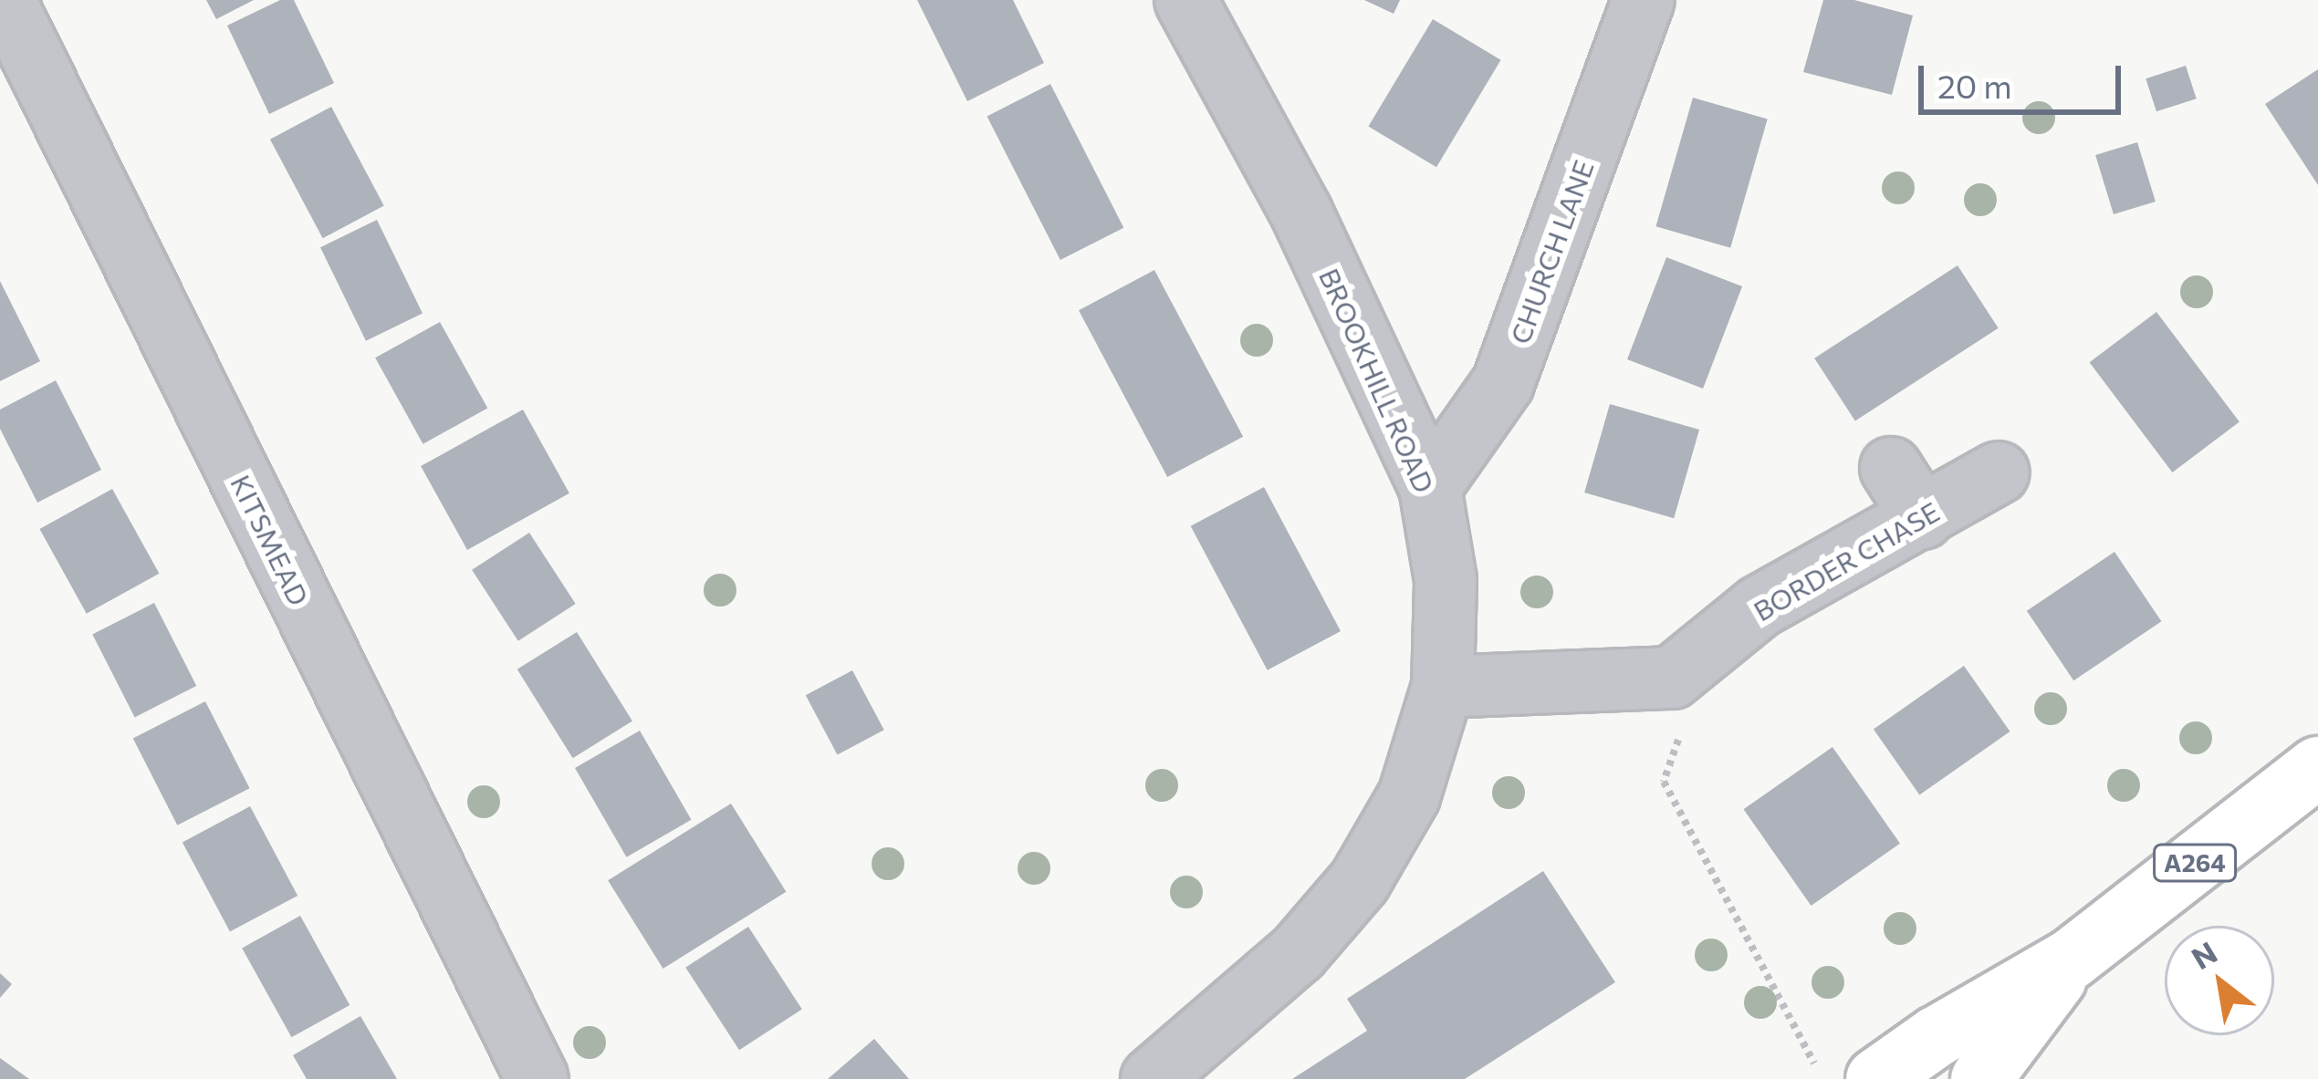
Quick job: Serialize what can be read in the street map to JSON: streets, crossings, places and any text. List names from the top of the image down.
{
  "streets": {
    "highway": ["A264"],
    "street": [
      "CHURCH LANE",
      "BROOKHILL ROAD",
      "KITSMEAD",
      "BORDER CHASE"
    ]
  },
  "crossings": [
    ["CHURCH LANE", "BROOKHILL ROAD"]
  ],
  "scale_bar": "20 m",
  "north": "top left"
}
